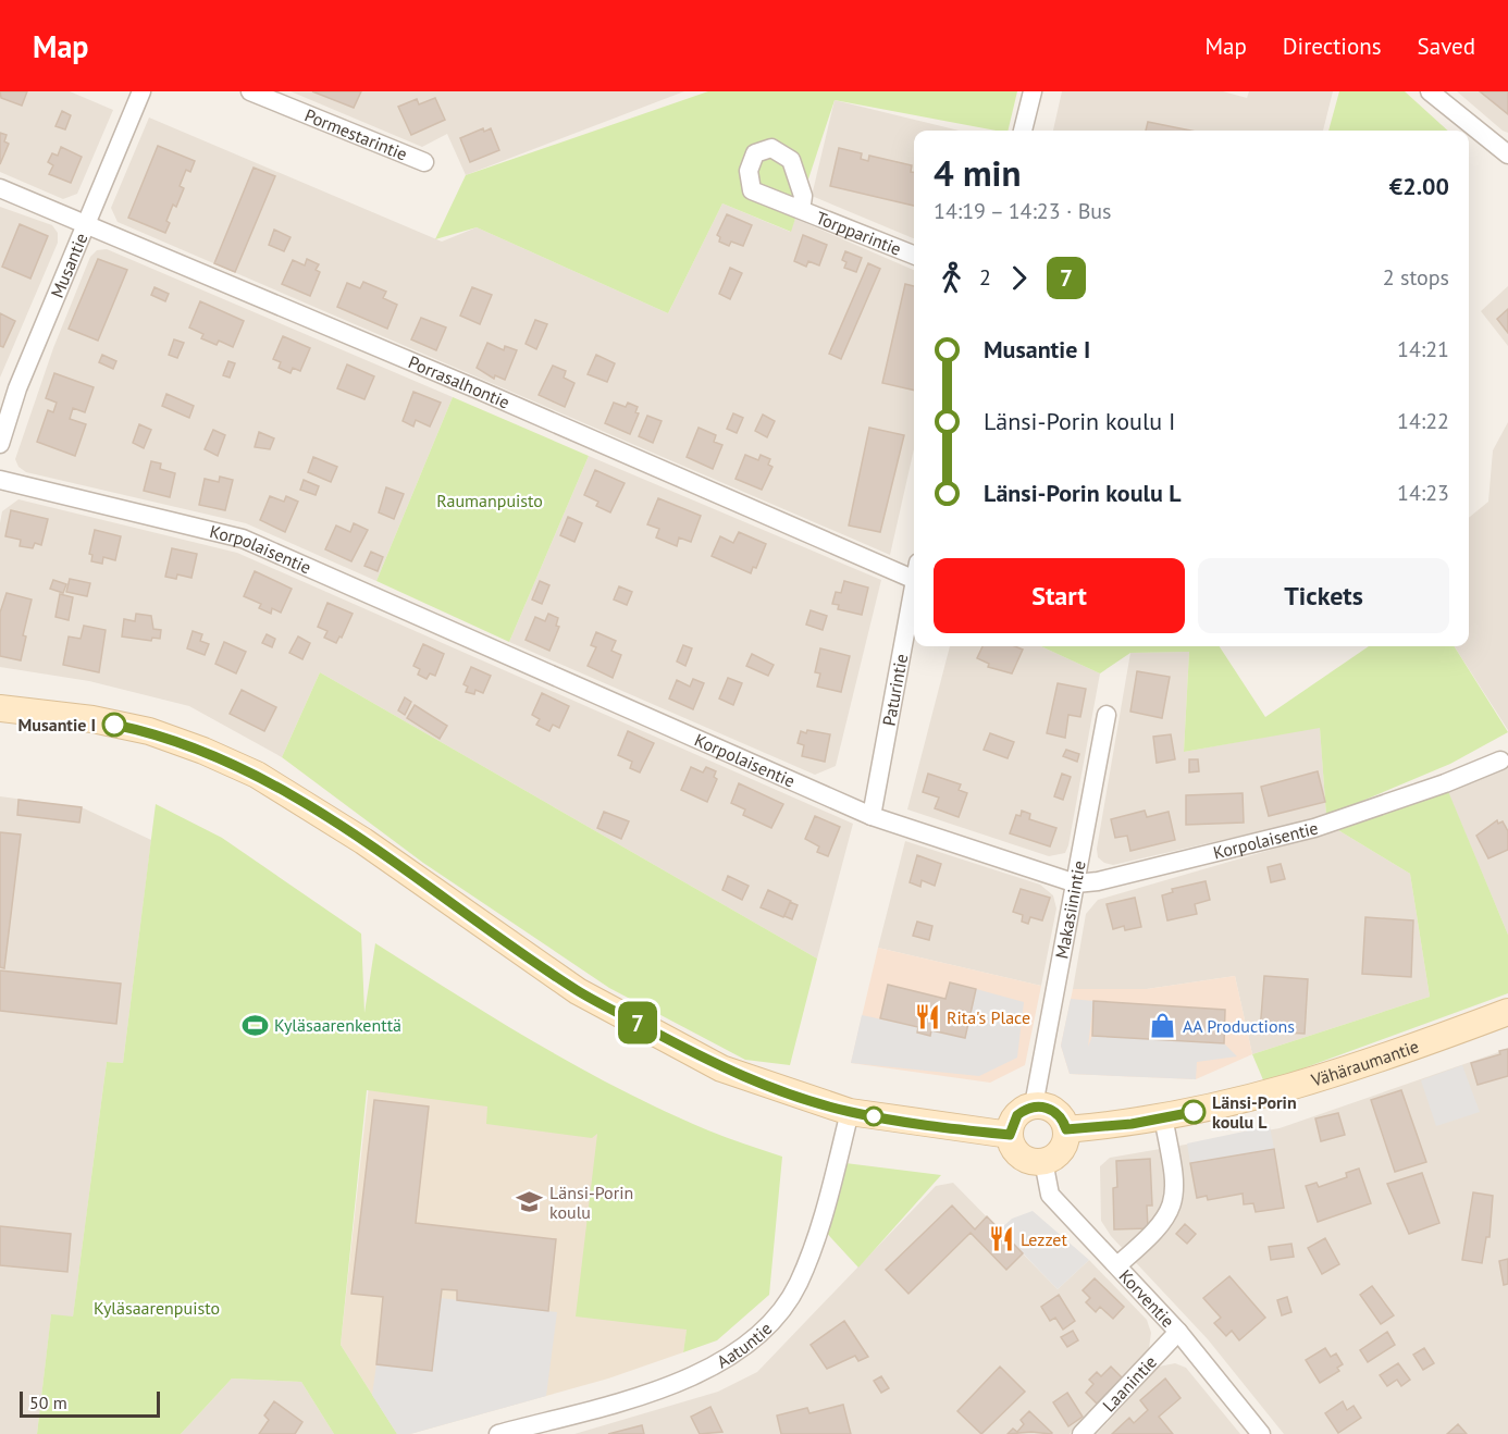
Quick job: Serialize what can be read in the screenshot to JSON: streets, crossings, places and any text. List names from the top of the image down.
{
  "streets": {
    "main road": ["Vähäraumantie"],
    "street": [
      "Pormestarintie",
      "Torpparintie",
      "Musantie",
      "Porrasalhontie",
      "Korpolaisentie",
      "Paturintie",
      "Makasiinintie",
      "Korventie",
      "Aatuntie",
      "Laanintie"
    ]
  },
  "crossings": [
    ["Musantie", "Porrasalhontie"],
    ["Korpolaisentie", "Paturintie"],
    ["Korpolaisentie", "Makasiinintie"],
    ["Makasiinintie", "Vähäraumantie"],
    ["Makasiinintie", "Korventie"],
    ["Vähäraumantie", "Korventie"],
    ["Korventie", "Laanintie"]
  ],
  "parks": ["Raumanpuisto", "Kyläsaarenpuisto"],
  "places": {
    "other": ["Musantie I", "Länsi-Porin koulu L"],
    "restaurant": ["Rita's Place", "Lezzet"],
    "sports": ["Kyläsaarenkenttä"],
    "shop": ["AA Productions"],
    "school or university": ["Länsi-Porin koulu"]
  },
  "lines": ["bus line 7"],
  "scale_bar": "50 m",
  "page": {
    "header": "Map",
    "nav": ["Map", "Directions", "Saved"],
    "on_map": "7",
    "heading": ["4 min", "14:19 – 14:23 · Bus", "€2.00"],
    "legs": ["2", "7", "2 stops"],
    "list": [
      {
        "name": "Musantie I",
        "value": "14:21"
      },
      {
        "name": "Länsi-Porin koulu I",
        "value": "14:22"
      },
      {
        "name": "Länsi-Porin koulu L",
        "value": "14:23"
      }
    ],
    "buttons": ["Start", "Tickets"],
    "scale": "50 m"
  }
}
